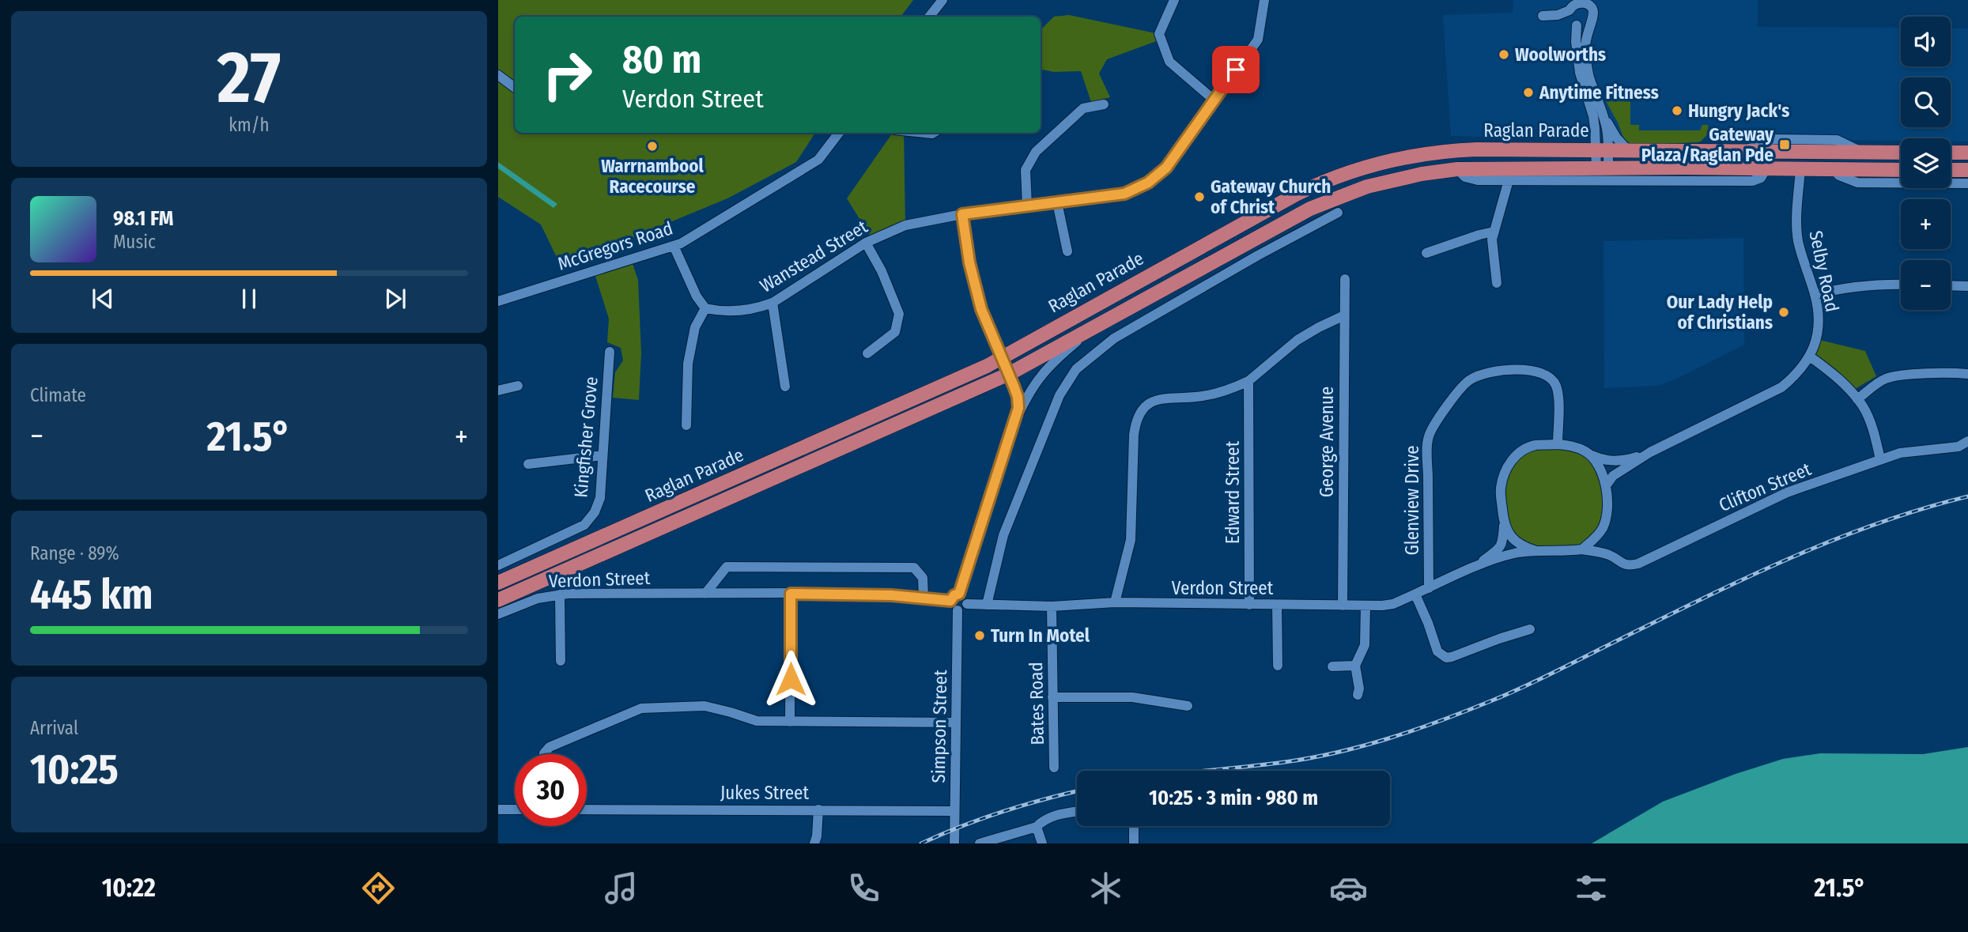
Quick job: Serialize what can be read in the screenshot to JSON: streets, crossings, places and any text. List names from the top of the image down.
{
  "streets": {
    "highway": ["Raglan Parade"],
    "street": [
      "McGregors Road",
      "Wanstead Street",
      "Selby Road",
      "Kingfisher Grove",
      "George Avenue",
      "Clifton Street",
      "Edward Street",
      "Glenview Drive",
      "Verdon Street",
      "Bates Road",
      "Simpson Street",
      "Jukes Street"
    ]
  },
  "crossings": [
    ["Raglan Parade", "Selby Road"],
    ["Selby Road", "Clifton Street"],
    ["Selby Road", "Glenview Drive"],
    ["Selby Road", "Verdon Street"],
    ["George Avenue", "Verdon Street"],
    ["Clifton Street", "Glenview Drive"],
    ["Clifton Street", "Verdon Street"],
    ["Edward Street", "Verdon Street"],
    ["Glenview Drive", "Verdon Street"],
    ["Verdon Street", "Bates Road"],
    ["Verdon Street", "Simpson Street"],
    ["Simpson Street", "Jukes Street"]
  ],
  "places": {
    "other": [
      "Woolworths",
      "Anytime Fitness",
      "Hungry Jack's",
      "Warrnambool Racecourse",
      "Gateway Church of Christ",
      "Our Lady Help of Christians",
      "Turn In Motel"
    ],
    "transit": ["Gateway Plaza/Raglan Pde"]
  },
  "page": {
    "tile": [
      ["27", "km/h"],
      "Climate",
      ["Range · 89%", "445 km"],
      ["Arrival", "10:25"]
    ],
    "map_buttons": ["+", "−"],
    "turn": ["80 m", "Verdon Street"],
    "song": ["98.1 FM", "Music"],
    "heat": ["−", "21.5°", "+"],
    "limit": "30",
    "trip": "10:25 · 3 min · 980 m",
    "tabs": ["10:22", "21.5°"]
  }
}
